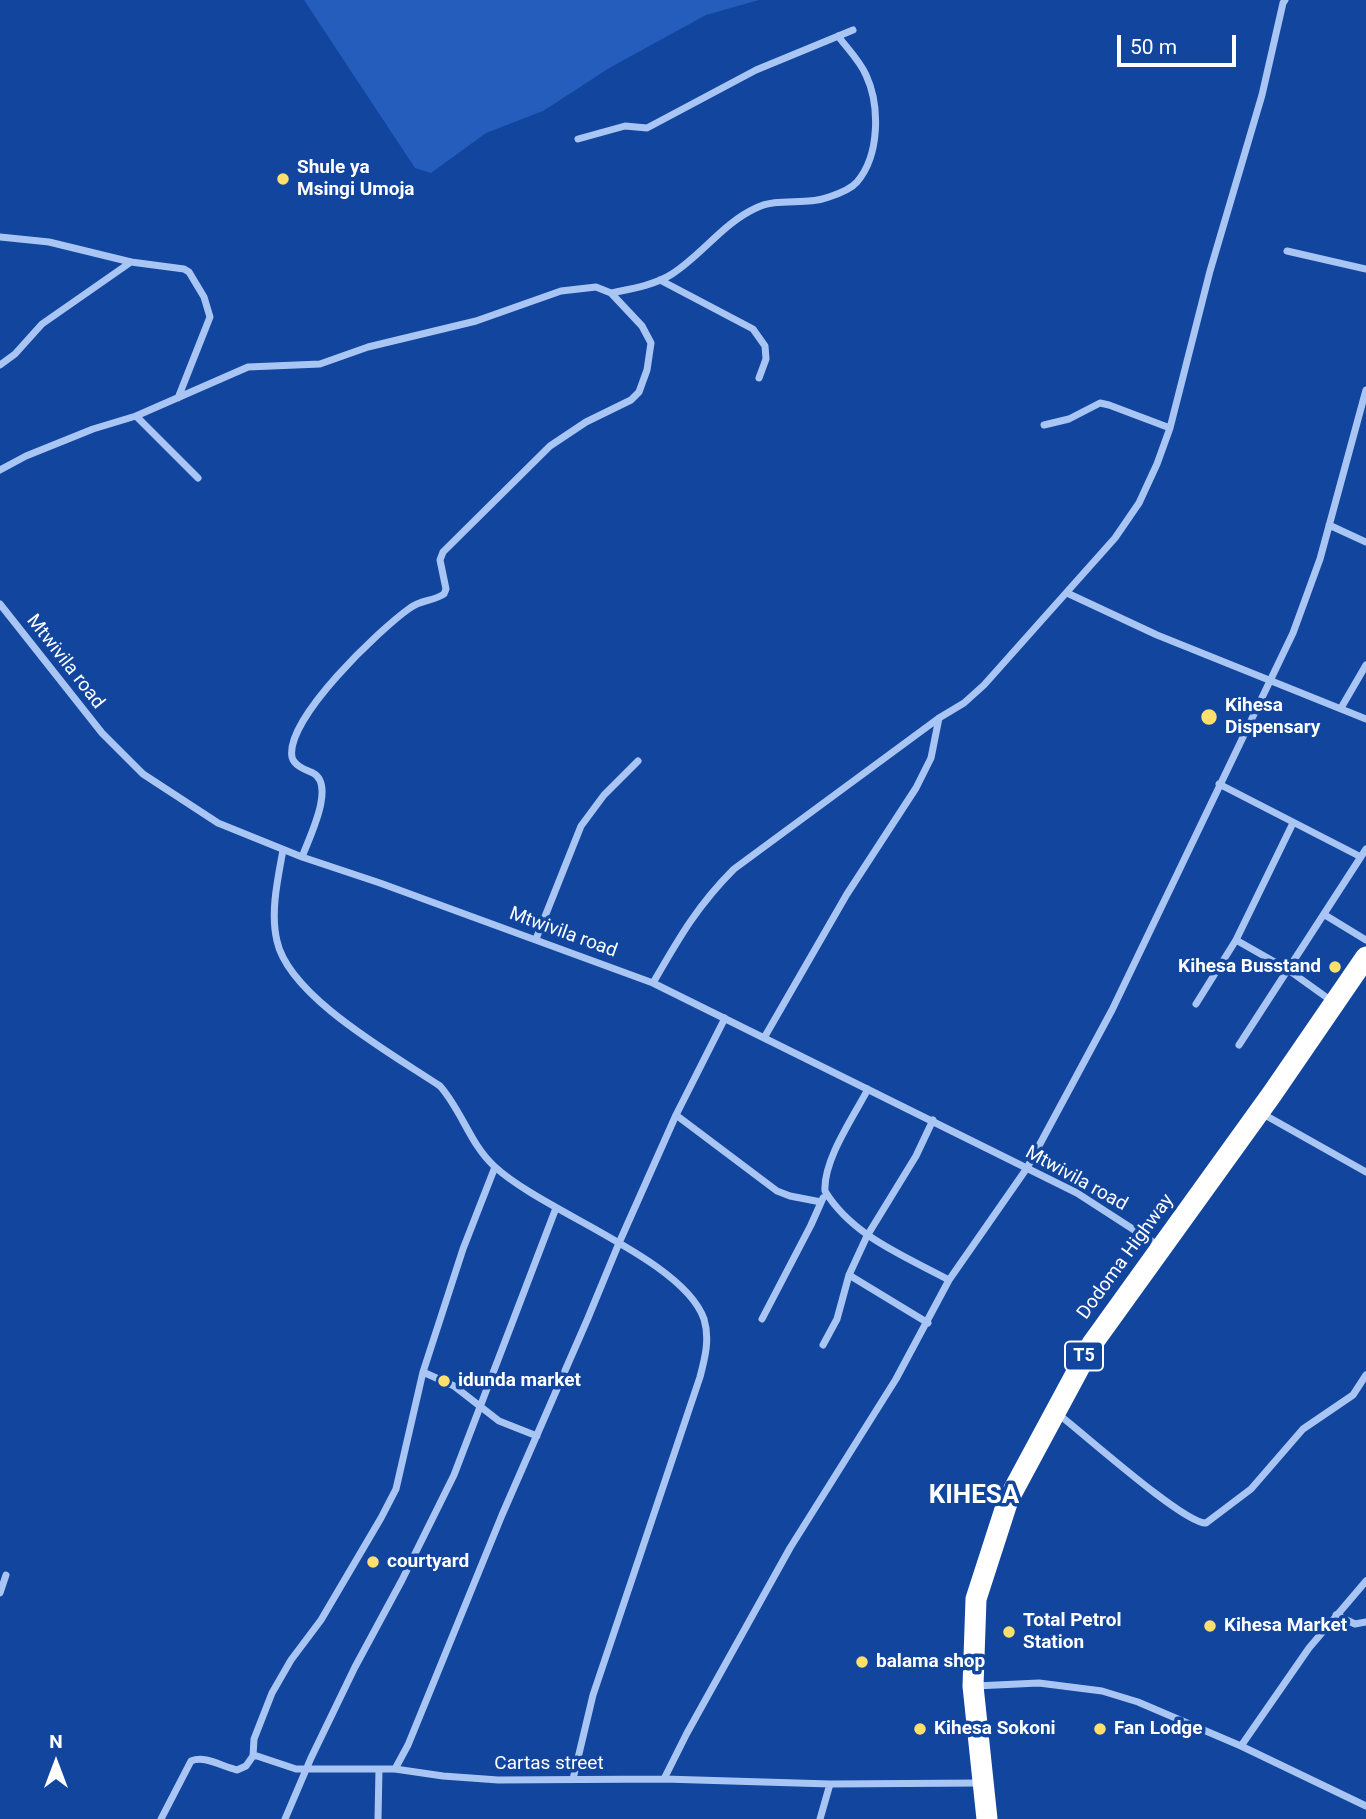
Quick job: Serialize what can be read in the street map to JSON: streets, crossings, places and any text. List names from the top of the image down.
{
  "streets": {
    "highway": ["Dodoma Highway", "T5"],
    "street": ["Mtwivila road", "Cartas street"]
  },
  "crossings": [
    ["Mtwivila road", "Dodoma Highway"],
    ["Dodoma Highway", "Cartas street"]
  ],
  "districts": ["KIHESA"],
  "places": [
    "Shule ya Msingi Umoja",
    "Kihesa Dispensary",
    "Kihesa Busstand",
    "idunda market",
    "courtyard",
    "Kihesa Market",
    "Total Petrol Station",
    "balama shop",
    "Kihesa Sokoni",
    "Fan Lodge"
  ],
  "scale_bar": "50 m",
  "north": "top"
}
